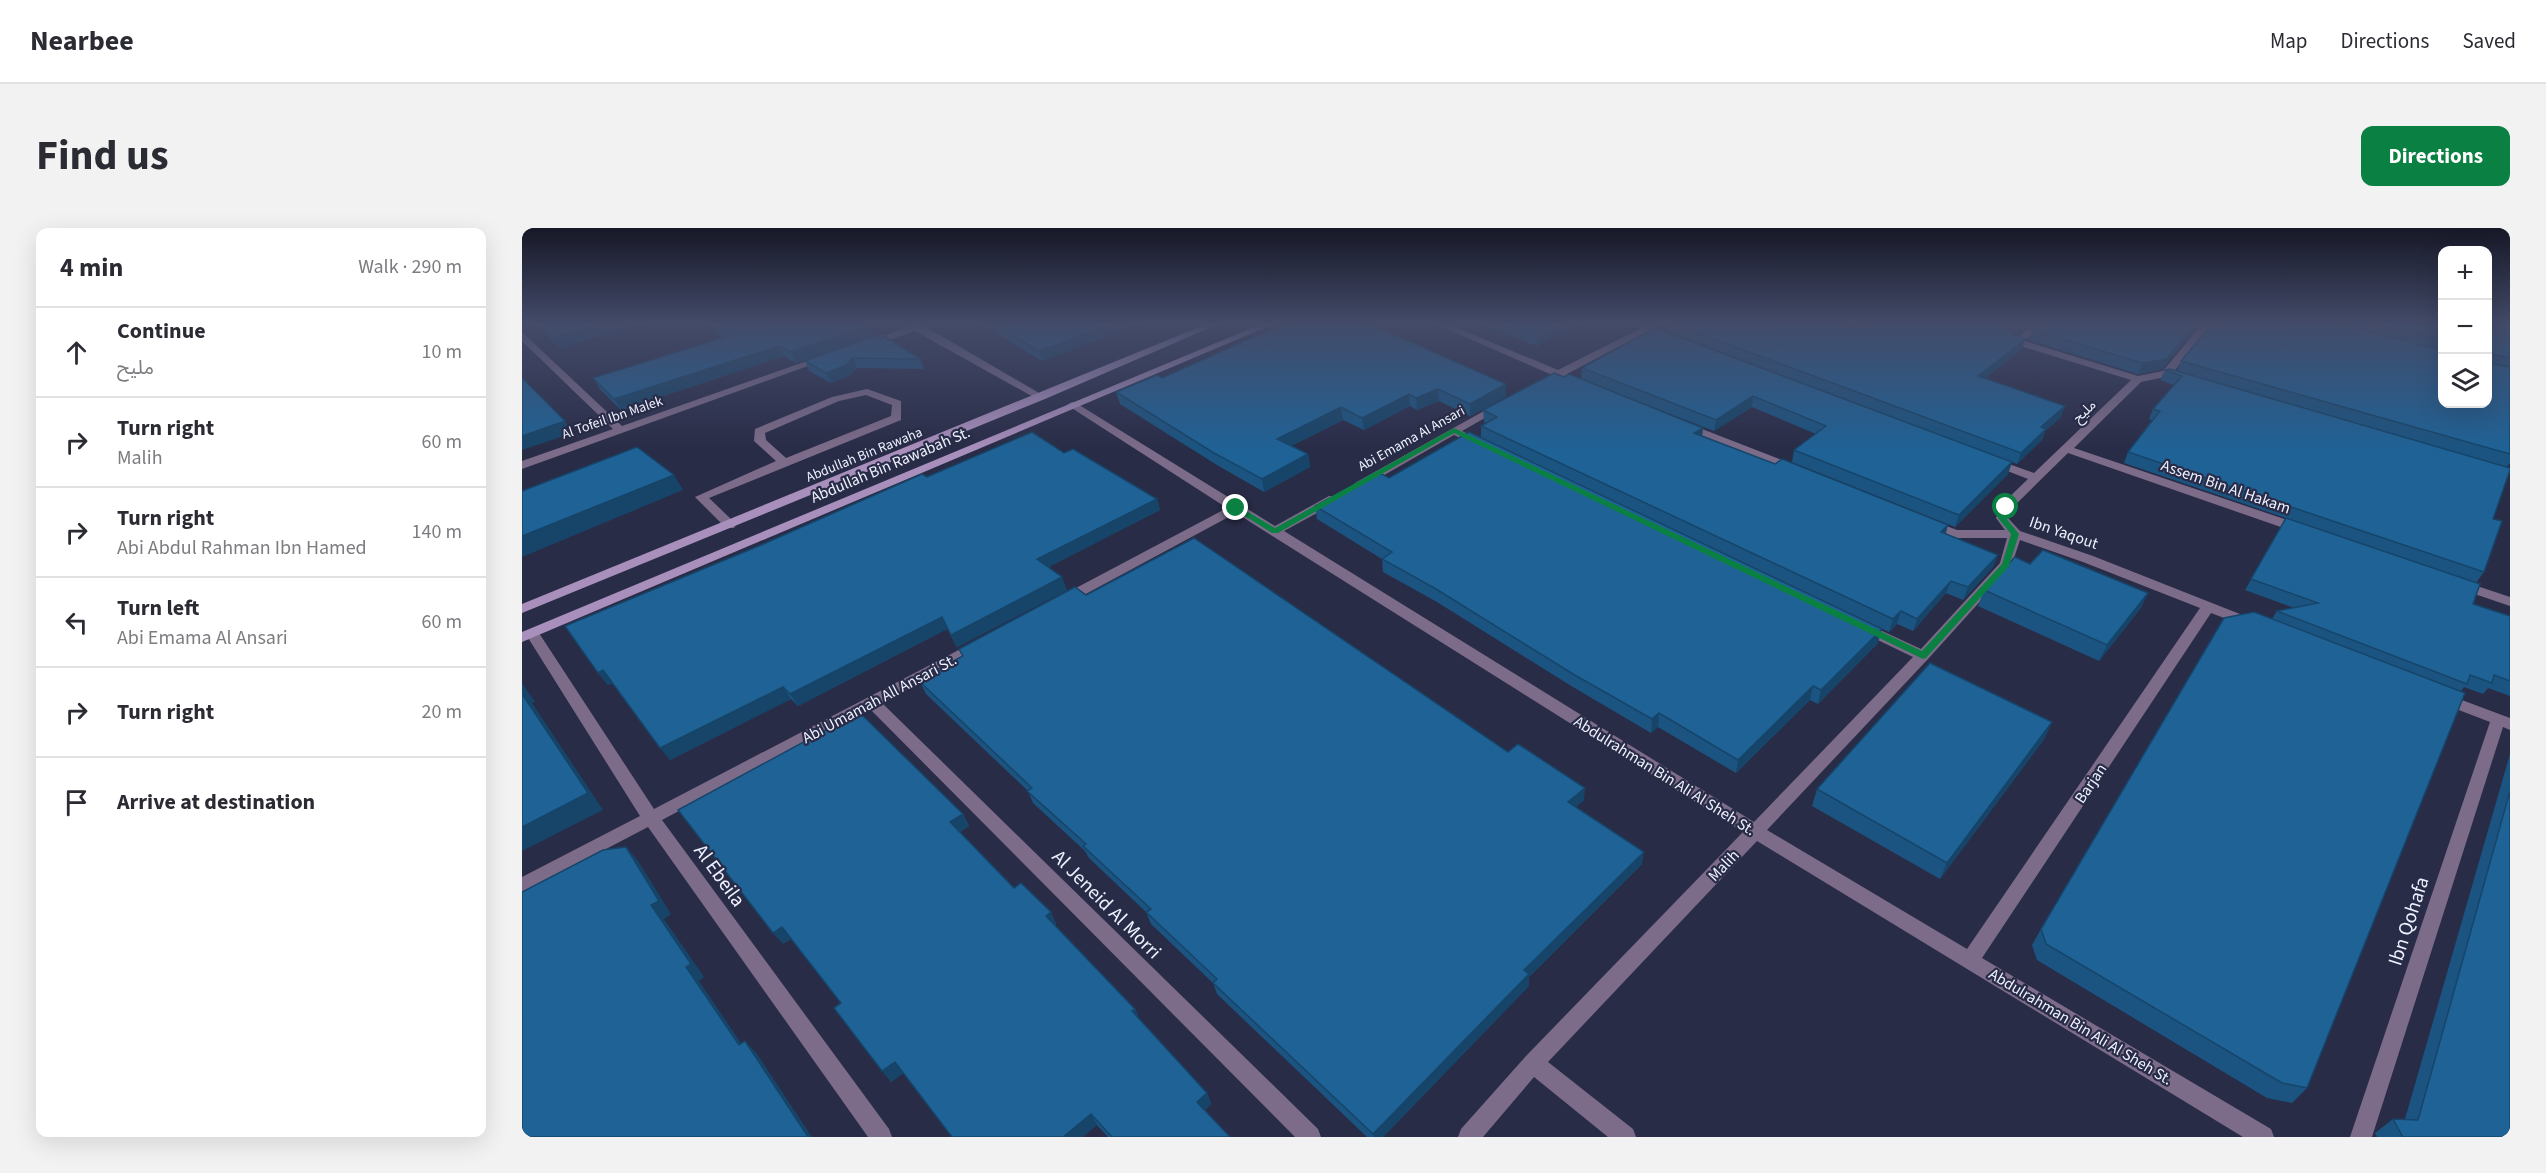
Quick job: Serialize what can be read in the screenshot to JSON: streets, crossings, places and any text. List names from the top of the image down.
{
  "streets": {
    "street": [
      "مليح",
      "Al Tofeil Ibn Malek",
      "Abi Emama Al Ansari",
      "Abdullah Bin Rawaha",
      "Abdullah Bin Rawabah St.",
      "Assem Bin Al Hakam",
      "Ibn Yaqout",
      "Abi Umamah All Ansari St.",
      "Abdulrahman Bin Ali Al Sheh St.",
      "Barjan",
      "Malih",
      "Al Ebeila",
      "Al Jeneid Al Morri",
      "Ibn Qohafa"
    ]
  },
  "crossings": [
    ["مليح", "Assem Bin Al Hakam"],
    ["مليح", "Ibn Yaqout"],
    ["مليح", "Malih"],
    ["Abi Emama Al Ansari", "Abdulrahman Bin Ali Al Sheh St."],
    ["Abdullah Bin Rawabah St.", "Abdulrahman Bin Ali Al Sheh St."],
    ["Abdullah Bin Rawabah St.", "Al Ebeila"],
    ["Ibn Yaqout", "Barjan"],
    ["Ibn Yaqout", "Malih"],
    ["Abi Umamah All Ansari St.", "Al Ebeila"],
    ["Abi Umamah All Ansari St.", "Al Jeneid Al Morri"],
    ["Abdulrahman Bin Ali Al Sheh St.", "Barjan"],
    ["Abdulrahman Bin Ali Al Sheh St.", "Malih"]
  ],
  "page": {
    "header": "Nearbee",
    "nav": ["Map", "Directions", "Saved"],
    "title": "Find us",
    "buttons": "Directions",
    "heading": ["4 min", "Walk · 290 m"],
    "map_buttons": ["+", "−"],
    "list": [
      ["Continue", "مليح", "10 m"],
      ["Turn right", "Malih", "60 m"],
      ["Turn right", "Abi Abdul Rahman Ibn Hamed", "140 m"],
      ["Turn left", "Abi Emama Al Ansari", "60 m"],
      ["Turn right", "20 m"],
      "Arrive at destination"
    ]
  }
}
